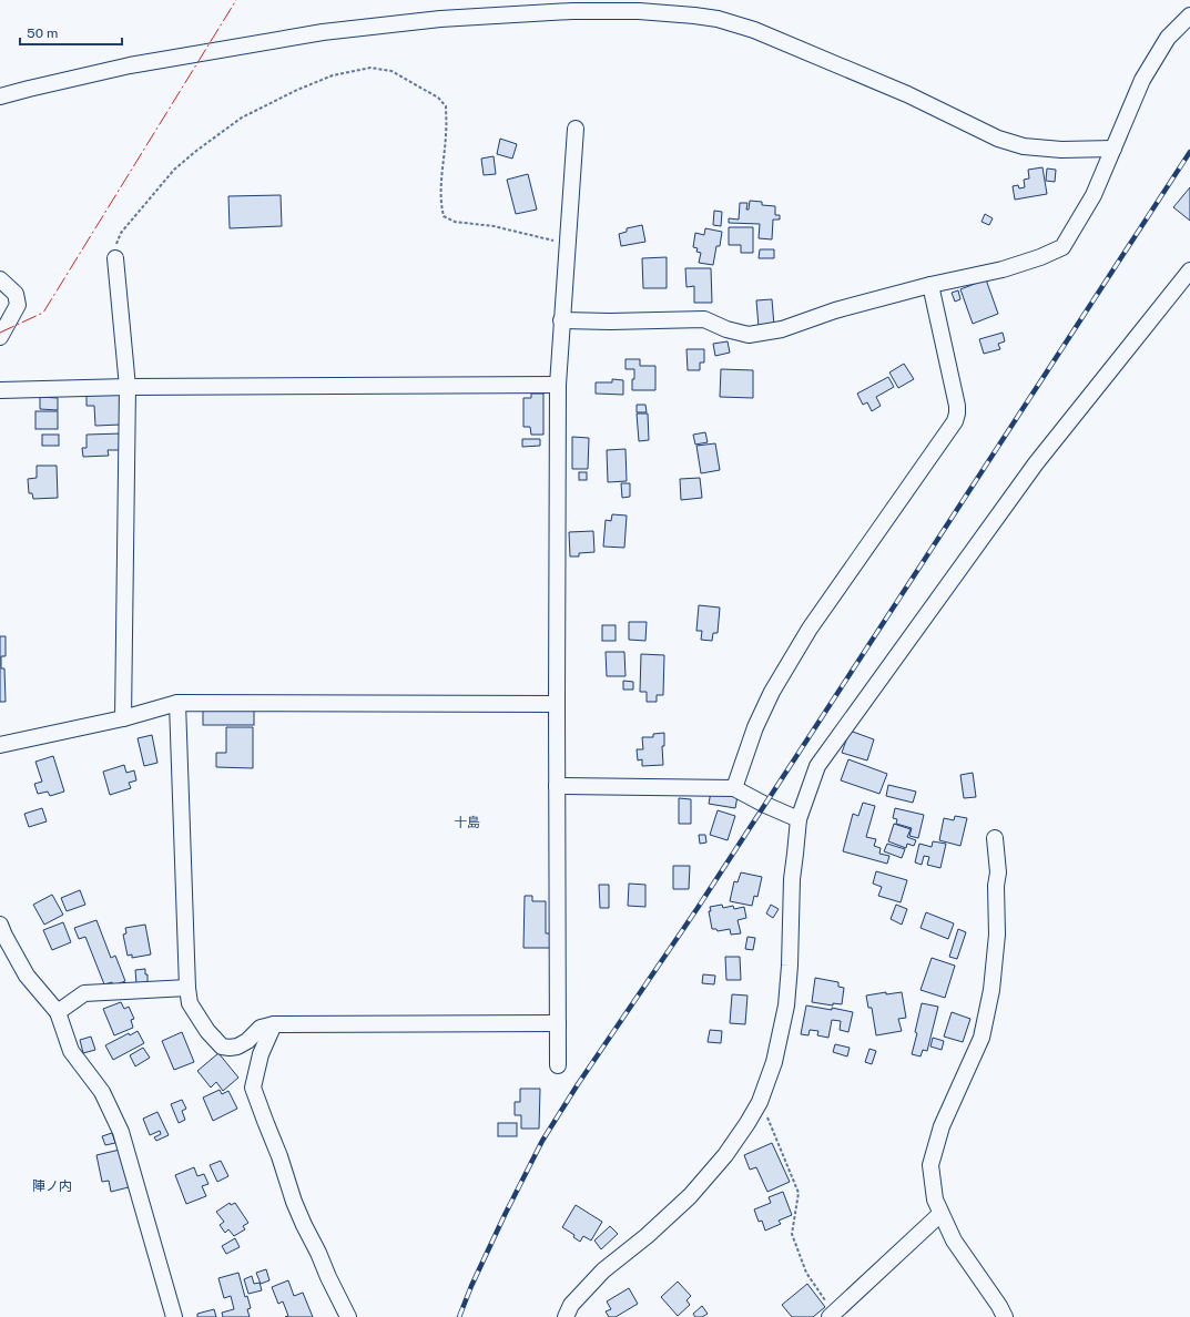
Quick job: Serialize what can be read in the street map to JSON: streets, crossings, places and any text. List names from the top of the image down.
{
  "districts": ["十島", "陣ノ内"],
  "scale_bar": "50 m"
}
